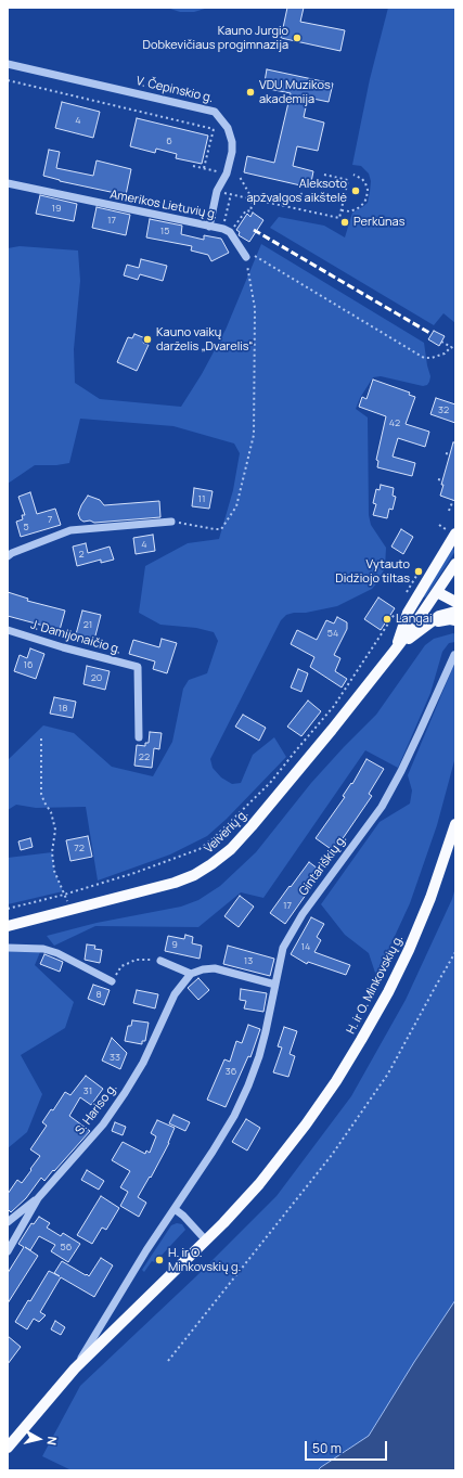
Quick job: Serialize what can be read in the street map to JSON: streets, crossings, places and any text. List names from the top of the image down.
{
  "streets": {
    "main road": ["Veiverių g.", "H. ir O. Minkovskių g."],
    "street": [
      "V. Čepinskio g.",
      "Amerikos Lietuvių g.",
      "J. Damijonaičio g.",
      "Gintariškių g.",
      "S. Hariso g."
    ]
  },
  "crossings": [
    ["V. Čepinskio g.", "Amerikos Lietuvių g."],
    ["Gintariškių g.", "H. ir O. Minkovskių g."]
  ],
  "places": [
    "Kauno Jurgio Dobkevičiaus progimnazija",
    "VDU Muzikos akademija",
    "Aleksoto apžvalgos aikštelė",
    "Perkūnas",
    "Kauno vaikų darželis „Dvarelis“",
    "Vytauto Didžiojo tiltas",
    "Langai",
    "H. ir O. Minkovskių g."
  ],
  "house_numbers": [
    "4",
    "6",
    "19",
    "17",
    "15",
    "32",
    "42",
    "11",
    "7",
    "5",
    "4",
    "2",
    "21",
    "54",
    "16",
    "20",
    "18",
    "22",
    "72",
    "17",
    "9",
    "14",
    "13",
    "8",
    "33",
    "36",
    "31",
    "56"
  ],
  "scale_bar": "50 m",
  "north": "right"
}
